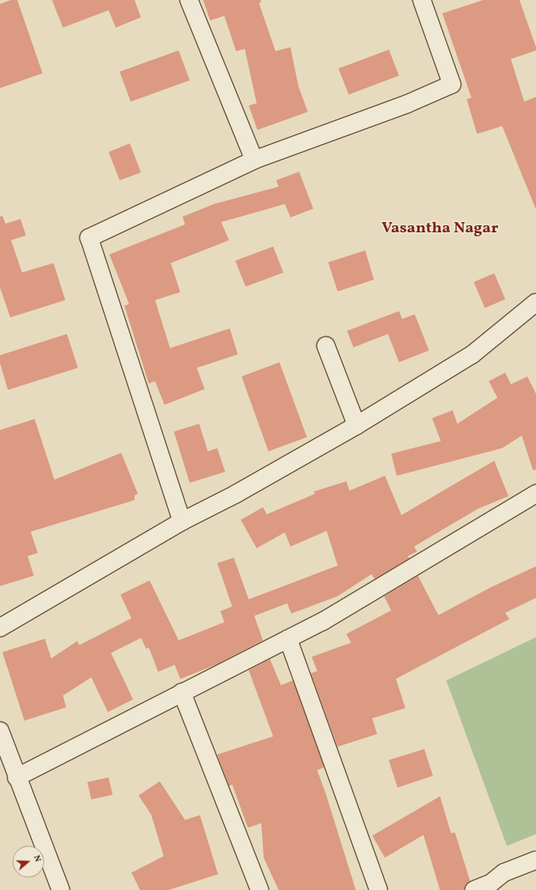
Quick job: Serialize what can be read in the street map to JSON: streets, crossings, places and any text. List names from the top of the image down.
{
  "districts": ["Vasantha Nagar"],
  "north": "right"
}
